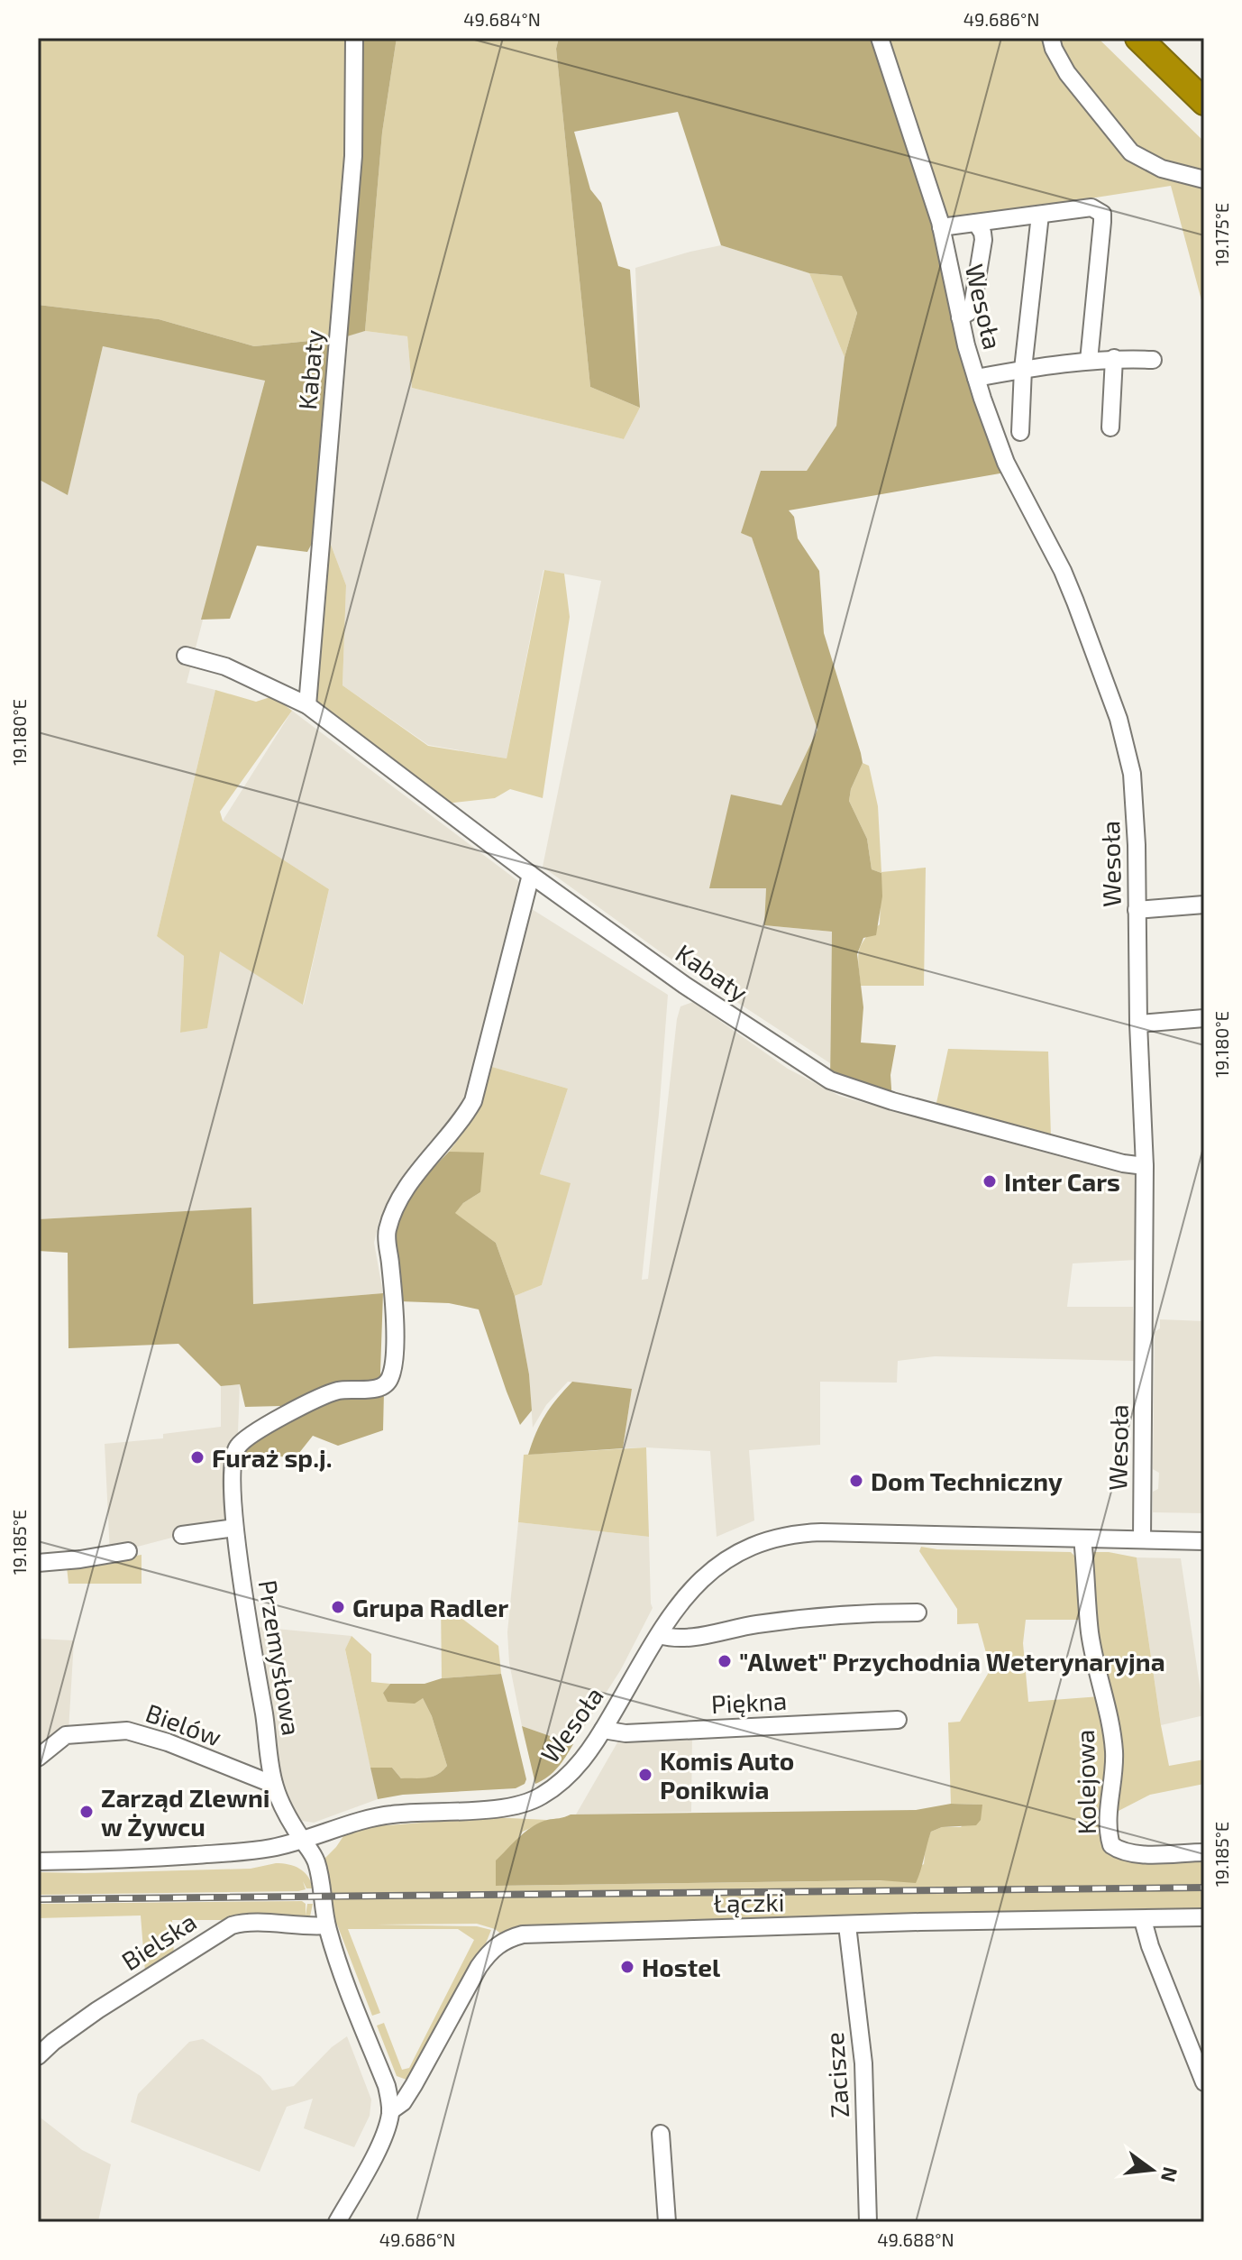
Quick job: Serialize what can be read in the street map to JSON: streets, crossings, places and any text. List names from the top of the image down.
{
  "streets": {
    "street": [
      "Wesoła",
      "Kabaty",
      "Przemysłowa",
      "Piękna",
      "Bielów",
      "Kolejowa",
      "Łączki",
      "Bielska",
      "Zacisze"
    ]
  },
  "crossings": [
    ["Wesoła", "Kabaty"],
    ["Wesoła", "Przemysłowa"],
    ["Wesoła", "Piękna"],
    ["Wesoła", "Kolejowa"],
    ["Kabaty", "Przemysłowa"],
    ["Przemysłowa", "Bielów"],
    ["Łączki", "Zacisze"]
  ],
  "places": [
    "Inter Cars",
    "Furaż sp.j.",
    "Dom Techniczny",
    "Grupa Radler",
    "\"Alwet\" Przychodnia Weterynaryjna",
    "Komis Auto Ponikwia",
    "Zarząd Zlewni w Żywcu",
    "Hostel"
  ],
  "north": "right",
  "coordinates": [
    "49.684°N",
    "49.686°N",
    "19.175°E",
    "19.180°E",
    "19.185°E",
    "49.688°N"
  ]
}
